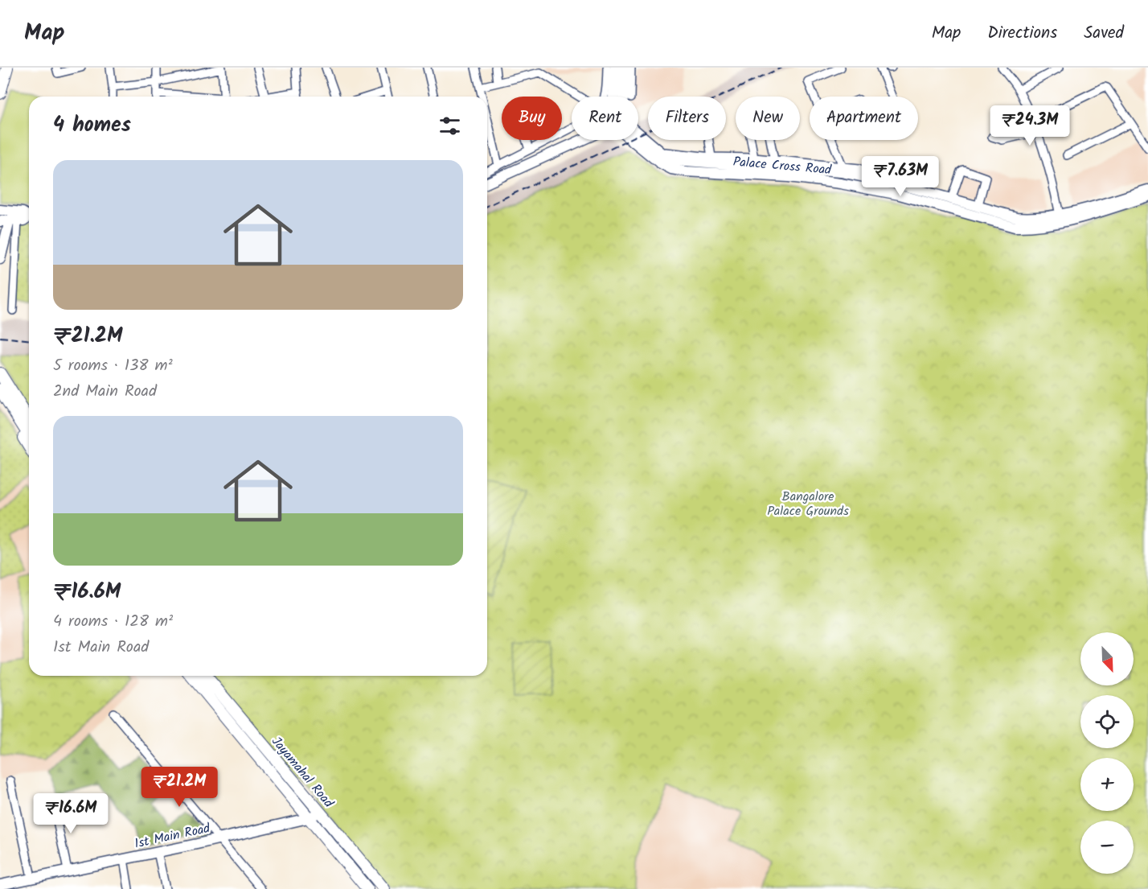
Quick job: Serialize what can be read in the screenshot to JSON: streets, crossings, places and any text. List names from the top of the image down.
{
  "streets": {
    "main road": ["Jayamahal Road"],
    "street": ["Palace Cross Road", "1st Main Road"]
  },
  "crossings": [
    ["Jayamahal Road", "1st Main Road"]
  ],
  "parks": ["Bangalore Palace Grounds"],
  "north": "bottom right",
  "page": {
    "header": "Map",
    "nav": ["Map", "Directions", "Saved"],
    "chip": [
      "Buy",
      "Rent",
      "Filters",
      "New",
      "Apartment"
    ],
    "heading": "4 homes",
    "price": [
      "₹24.3M",
      "₹7.63M",
      "₹21.2M",
      "₹16.6M"
    ],
    "list": [
      {
        "name": "₹21.2M",
        "note": "5 rooms · 138 m² · 2nd Main Road"
      },
      {
        "name": "₹16.6M",
        "note": "4 rooms · 128 m² · 1st Main Road"
      }
    ],
    "map_buttons": ["+", "−"]
  }
}
